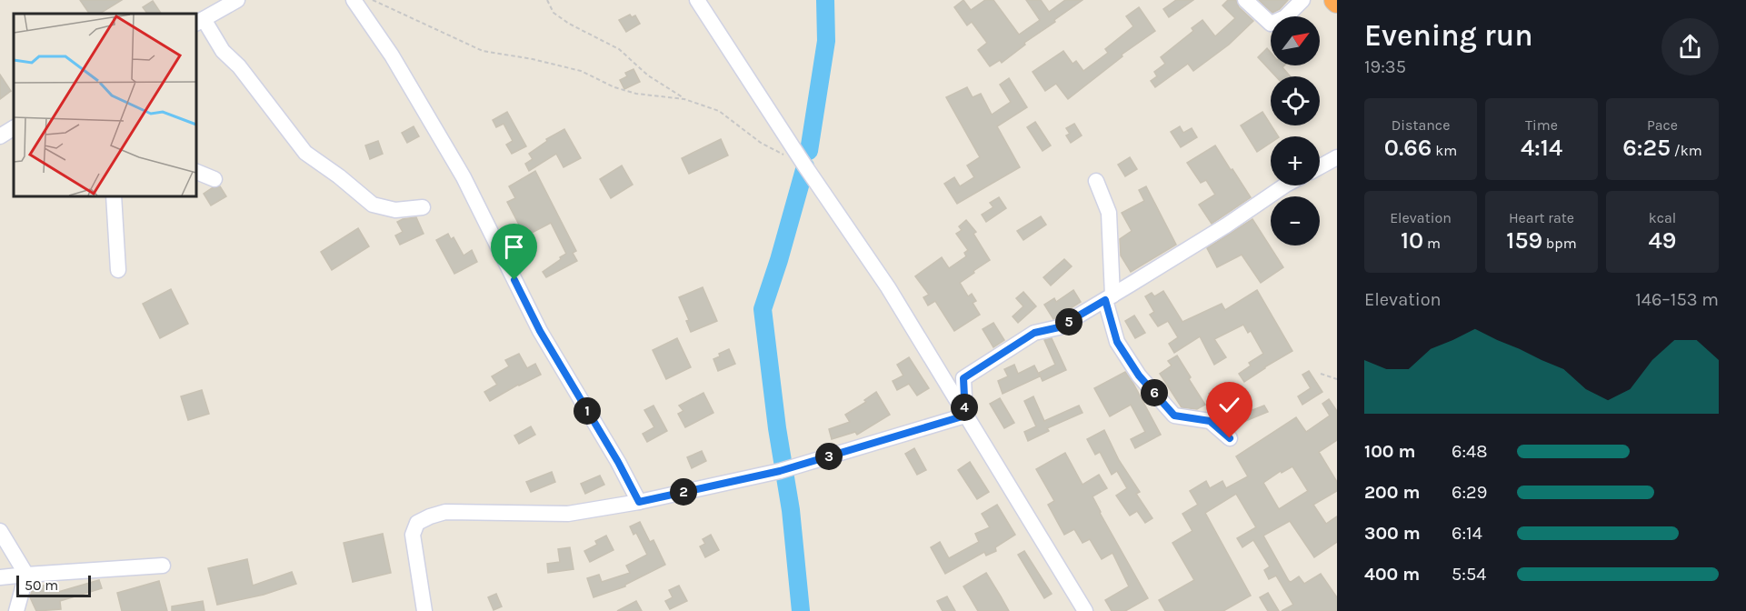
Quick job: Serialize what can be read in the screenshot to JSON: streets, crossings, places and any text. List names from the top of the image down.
{
  "scale_bar": "50 m",
  "north": "top right",
  "page": {
    "heading": ["Evening run", "19:35"],
    "map_buttons": ["+", "−"],
    "stats": [
      ["Distance", "0.66 km"],
      ["Time", "4:14"],
      ["Pace", "6:25 /km"],
      ["Elevation", "10 m"],
      ["Heart rate", "159 bpm"],
      ["kcal", "49"]
    ],
    "chart": ["Elevation", "146–153 m"],
    "pins": [
      "5",
      "6",
      "4",
      "1",
      "3",
      "2"
    ],
    "list": [
      {
        "name": "100 m",
        "note": "6:48"
      },
      {
        "name": "200 m",
        "note": "6:29"
      },
      {
        "name": "300 m",
        "note": "6:14"
      },
      {
        "name": "400 m",
        "note": "5:54"
      }
    ],
    "scale": "50 m"
  }
}
